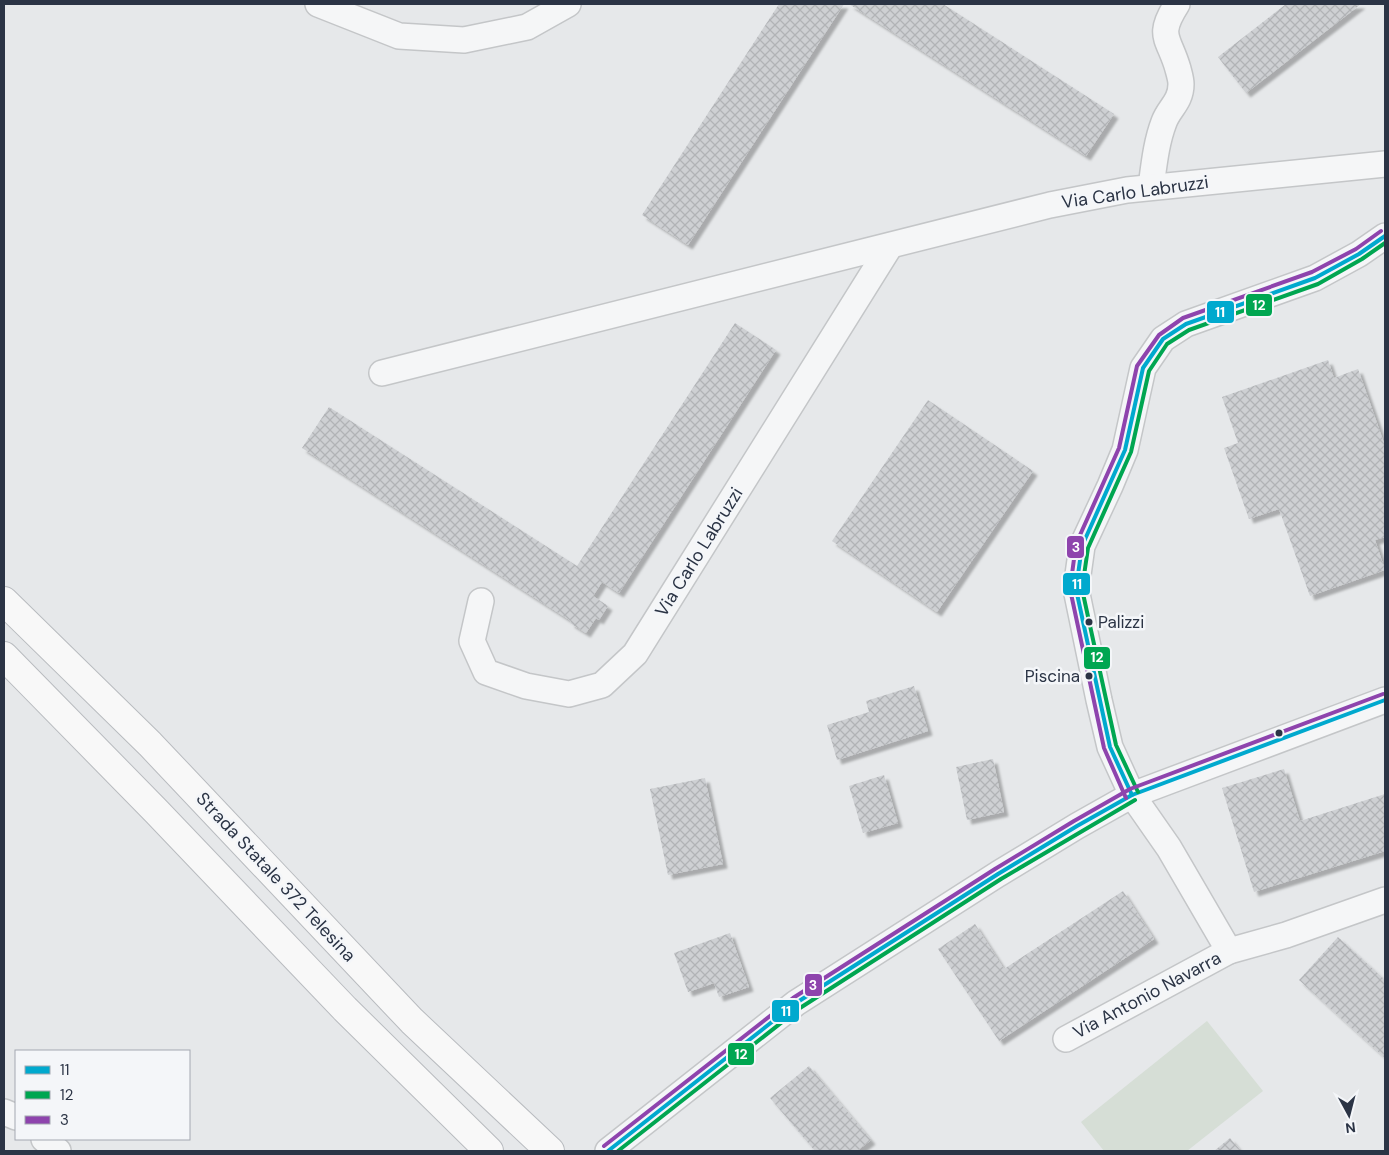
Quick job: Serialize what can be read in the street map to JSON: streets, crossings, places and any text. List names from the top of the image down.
{
  "streets": {
    "highway": ["Strada Statale 372 Telesina"],
    "street": ["Via Carlo Labruzzi", "Via Antonio Navarra"]
  },
  "places": ["Palizzi", "Piscina"],
  "lines": ["transit line 3", "transit line 11", "transit line 12"],
  "legend": ["11", "12", "3"],
  "north": "bottom"
}
